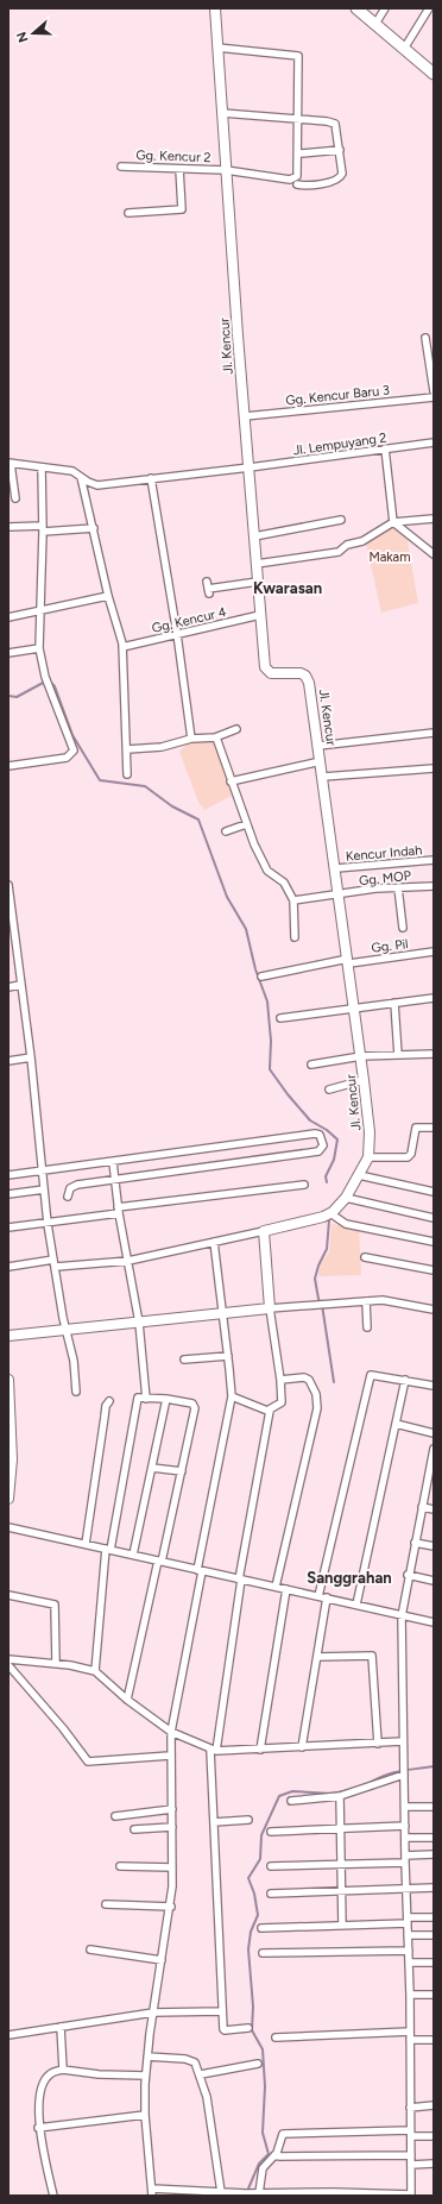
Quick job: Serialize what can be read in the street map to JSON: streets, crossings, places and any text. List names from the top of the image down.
{
  "streets": {
    "street": [
      "Gg. Kencur 2",
      "Jl. Kencur",
      "Gg. Kencur Baru 3",
      "Jl. Lempuyang 2",
      "Gg. Kencur 4",
      "Kencur Indah",
      "Gg. MOP",
      "Gg. Pil"
    ]
  },
  "crossings": [
    ["Gg. Kencur 2", "Jl. Kencur"],
    ["Jl. Kencur", "Gg. Kencur Baru 3"],
    ["Jl. Kencur", "Jl. Lempuyang 2"],
    ["Jl. Kencur", "Gg. Kencur 4"],
    ["Jl. Kencur", "Kencur Indah"],
    ["Jl. Kencur", "Gg. MOP"],
    ["Jl. Kencur", "Gg. Pil"]
  ],
  "districts": ["Kwarasan", "Sanggrahan"],
  "parks": ["Makam"],
  "north": "left"
}
